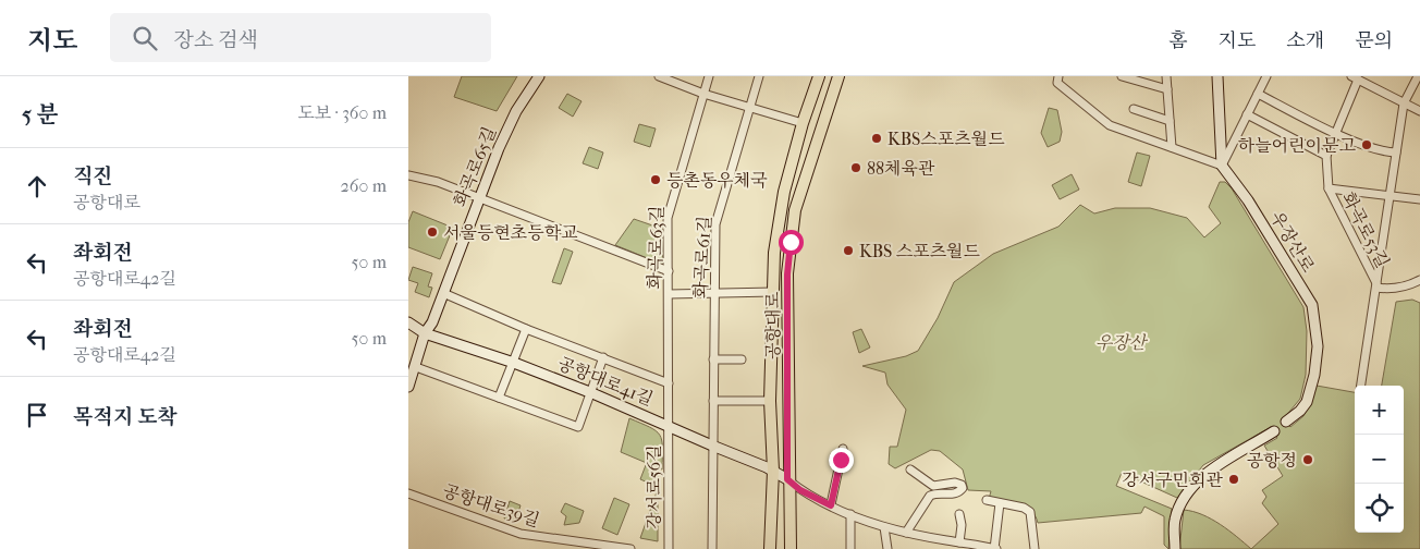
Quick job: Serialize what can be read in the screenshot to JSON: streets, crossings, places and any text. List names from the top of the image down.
{
  "streets": {
    "main road": ["공항대로"],
    "street": [
      "화곡로65길",
      "화곡로53길",
      "우장산로",
      "화곡로63길",
      "화곡로61길",
      "공항대로41길",
      "강서로56길",
      "공항대로39길"
    ]
  },
  "crossings": [
    ["화곡로65길", "공항대로41길"],
    ["화곡로63길", "공항대로"],
    ["화곡로63길", "공항대로41길"],
    ["화곡로63길", "강서로56길"],
    ["화곡로61길", "공항대로"],
    ["화곡로61길", "공항대로41길"],
    ["공항대로", "공항대로41길"],
    ["공항대로41길", "강서로56길"]
  ],
  "parks": ["우장산"],
  "places": [
    "KBS스포츠월드",
    "하늘어린이문고",
    "88체육관",
    "등촌동우체국",
    "서울등현초등학교",
    "KBS 스포츠월드",
    "공항정",
    "강서구민회관"
  ],
  "page": {
    "header": "지도",
    "search": "장소 검색",
    "nav": [
      "홈",
      "지도",
      "소개",
      "문의"
    ],
    "heading": ["5 분", "도보 · 360 m"],
    "list": [
      ["직진", "공항대로", "260 m"],
      ["좌회전", "공항대로42길", "50 m"],
      ["좌회전", "공항대로42길", "50 m"],
      "목적지 도착"
    ],
    "map_buttons": ["+", "−"]
  }
}
